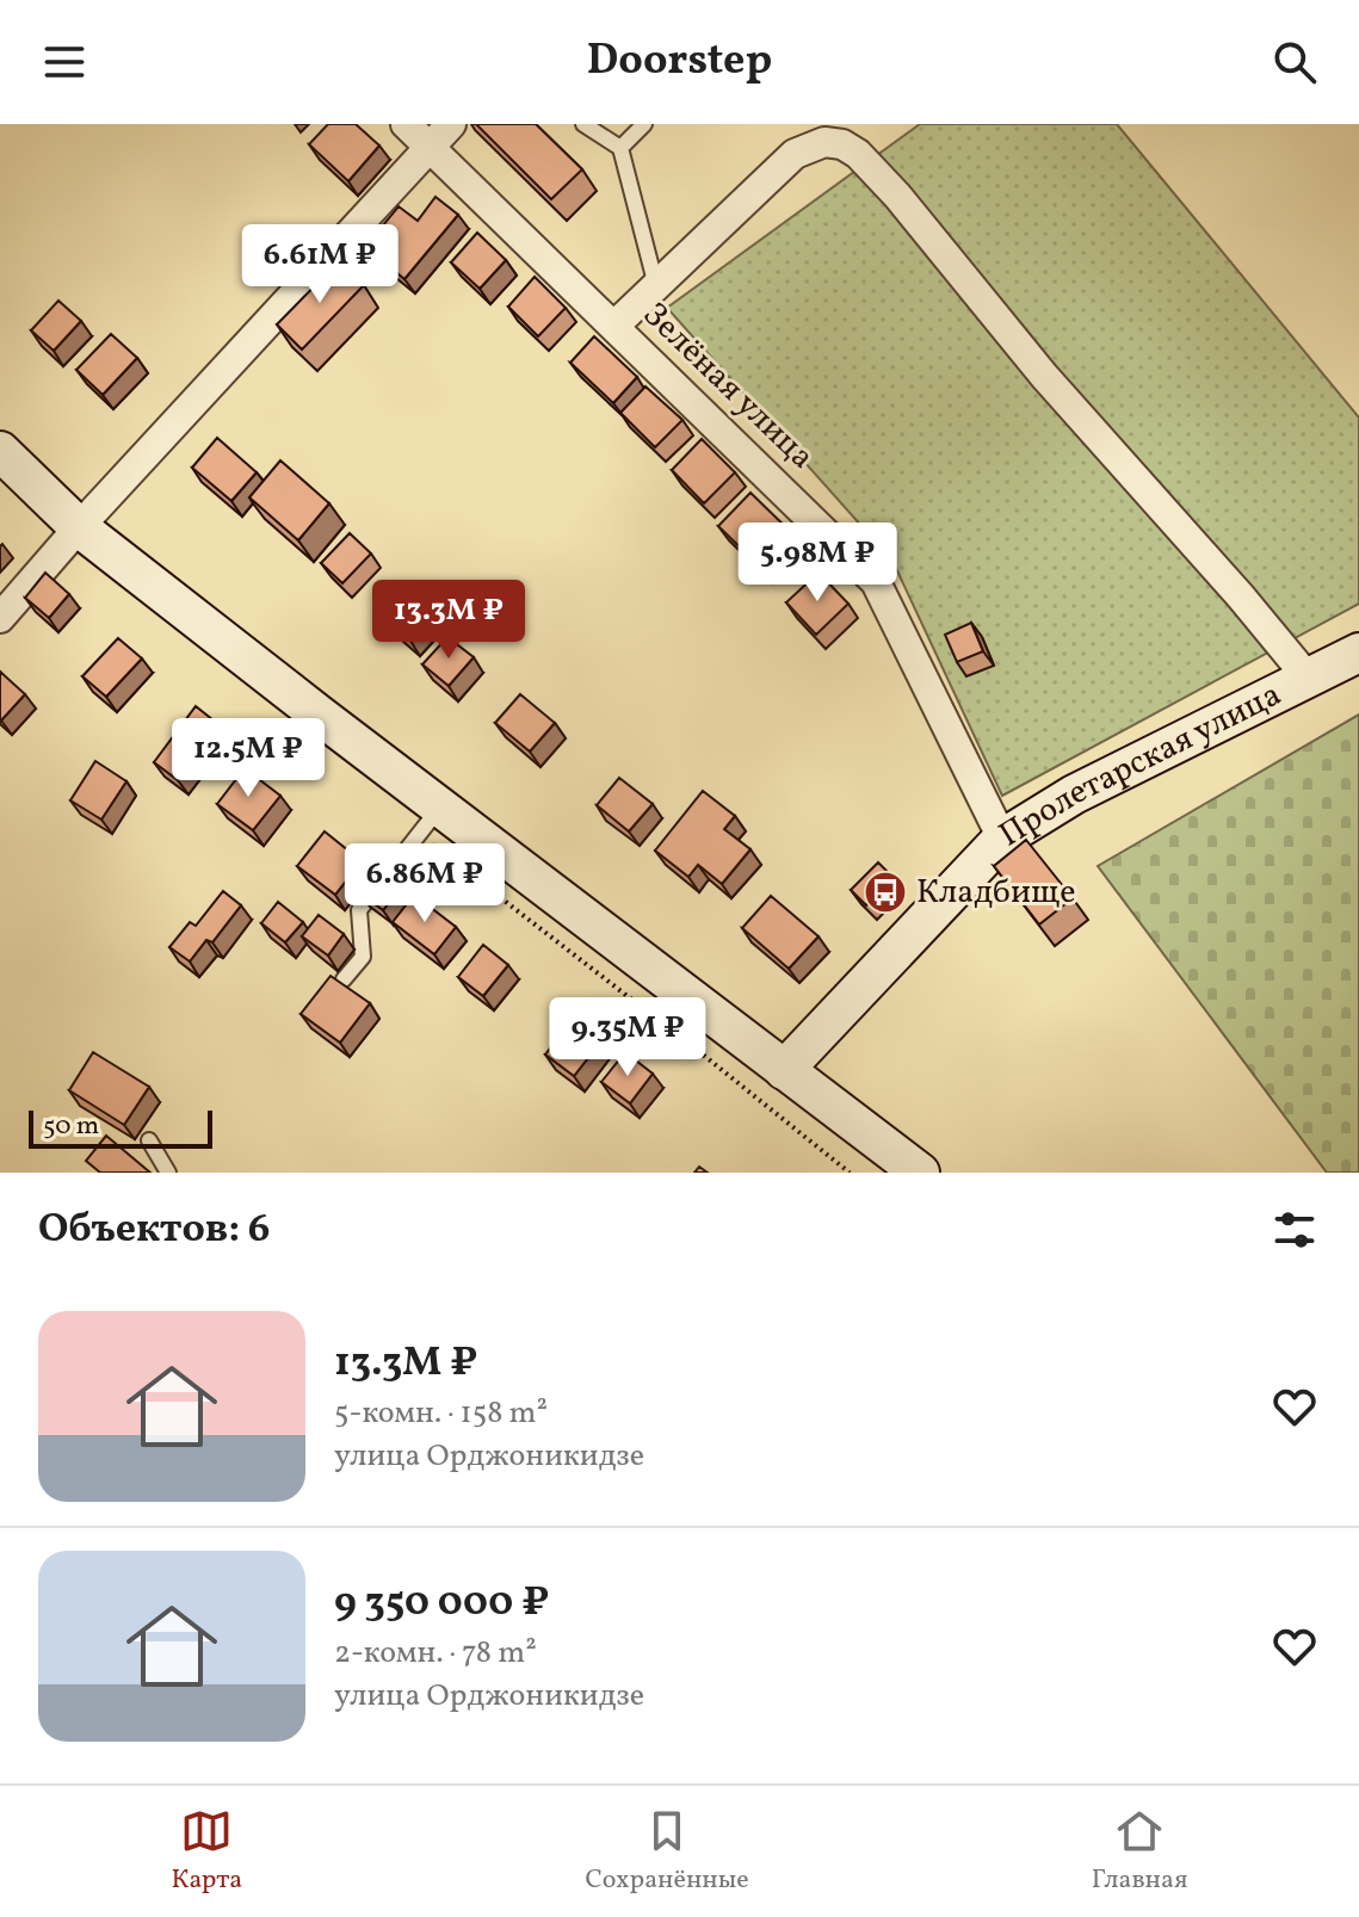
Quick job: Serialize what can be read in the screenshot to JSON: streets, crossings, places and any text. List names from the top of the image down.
{
  "streets": {
    "main road": ["Пролетарская улица"],
    "street": ["Зелёная улица"]
  },
  "crossings": [
    ["Зелёная улица", "Пролетарская улица"]
  ],
  "places": {
    "bus stop": ["Кладбище"]
  },
  "scale_bar": "50 m",
  "page": {
    "header": "Doorstep",
    "price": [
      "6.61M ₽",
      "5.98M ₽",
      "13.3M ₽",
      "12.5M ₽",
      "6.86M ₽",
      "9.35M ₽"
    ],
    "scale": "50 m",
    "heading": "Объектов: 6",
    "list": [
      {
        "name": "13.3M ₽",
        "note": "5-комн. · 158 m² · улица Орджоникидзе"
      },
      {
        "name": "9 350 000 ₽",
        "note": "2-комн. · 78 m² · улица Орджоникидзе"
      }
    ],
    "tabs": ["Карта", "Сохранённые", "Главная"]
  }
}
